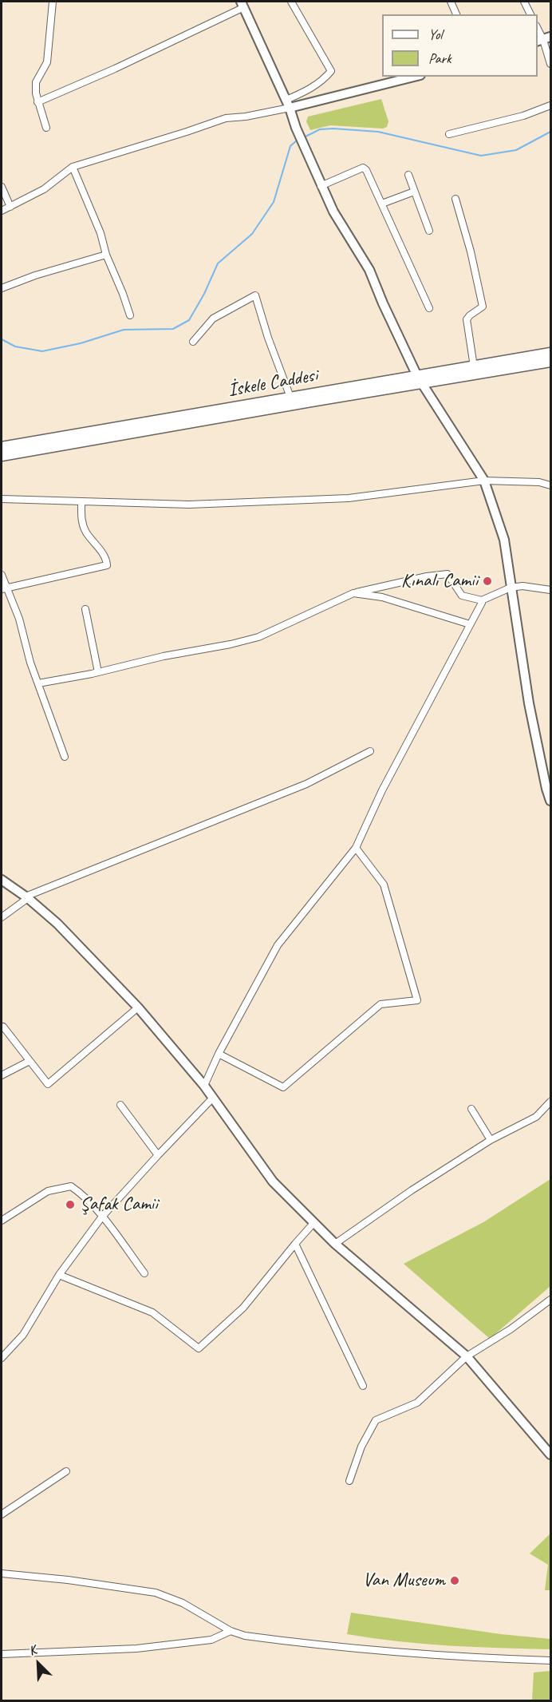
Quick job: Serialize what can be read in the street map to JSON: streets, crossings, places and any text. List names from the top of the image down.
{
  "streets": {
    "main road": ["İskele Caddesi"]
  },
  "places": ["Kınalı Camii", "Şafak Camii", "Van Museum"],
  "legend": ["Yol", "Park"],
  "north": "top left"
}
